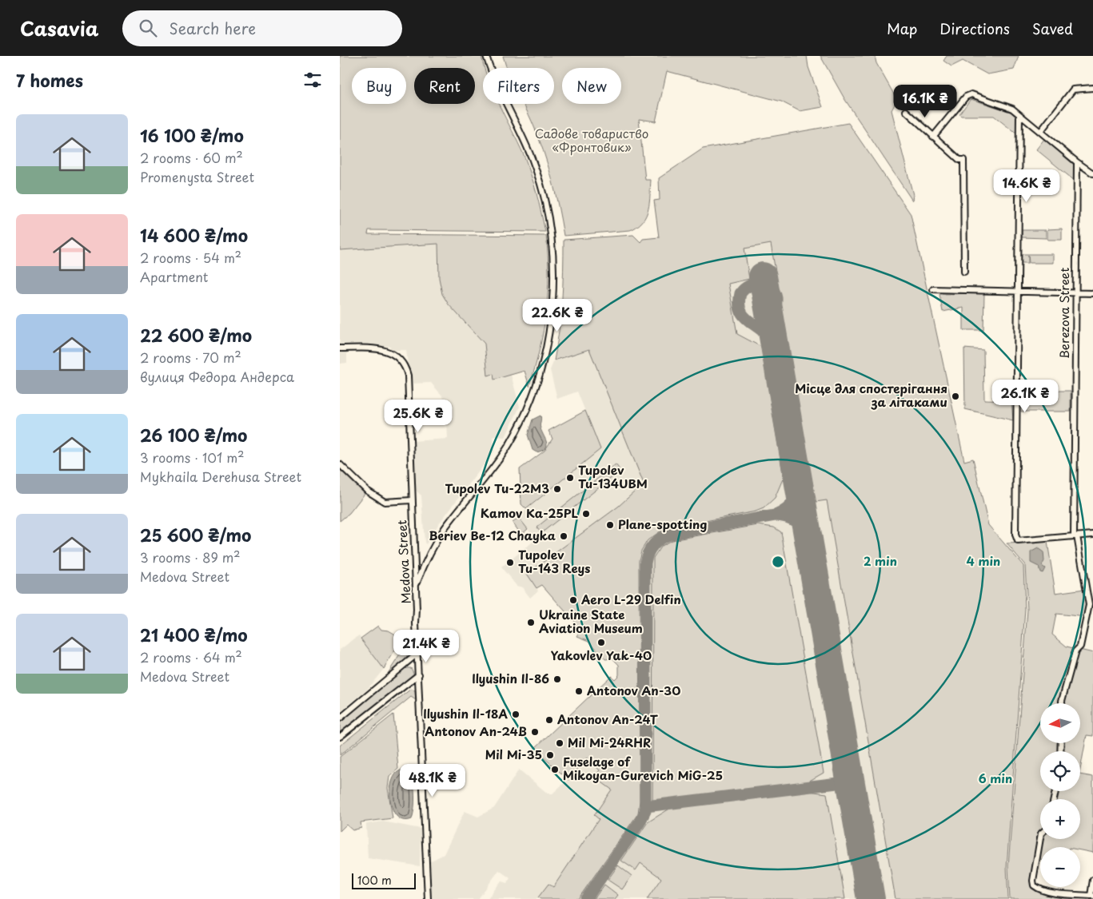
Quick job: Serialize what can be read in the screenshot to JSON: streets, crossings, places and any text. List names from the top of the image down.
{
  "streets": {
    "street": ["Berezova Street", "Medova Street"]
  },
  "parks": ["Садове товариство «Фронтовик»"],
  "places": [
    "Місце для спостерігання за літаками",
    "Tupolev Tu-134UBM",
    "Tupolev Tu-22M3",
    "Kamov Ka-25PL",
    "Plane-spotting",
    "Beriev Be-12 Chayka",
    "Tupolev Tu-143 Reys",
    "Aero L-29 Delfin",
    "Ukraine State Aviation Museum",
    "Yakovlev Yak-40",
    "Ilyushin Il-86",
    "Antonov An-30",
    "Ilyushin Il-18A",
    "Antonov An-24T",
    "Antonov An-24B",
    "Mil Mi-24RHR",
    "Mil Mi-35",
    "Fuselage of Mikoyan-Gurevich MiG-25"
  ],
  "scale_bar": "100 m",
  "north": "left",
  "page": {
    "header": "Casavia",
    "search": "Search here",
    "nav": ["Map", "Directions", "Saved"],
    "heading": "7 homes",
    "chip": [
      "Buy",
      "Rent",
      "Filters",
      "New"
    ],
    "price": [
      "16.1K ₴",
      "14.6K ₴",
      "22.6K ₴",
      "26.1K ₴",
      "25.6K ₴",
      "21.4K ₴",
      "48.1K ₴"
    ],
    "list": [
      {
        "name": "16 100 ₴/mo",
        "note": "2 rooms · 60 m² · Promenysta Street"
      },
      {
        "name": "14 600 ₴/mo",
        "note": "2 rooms · 54 m² · Apartment"
      },
      {
        "name": "22 600 ₴/mo",
        "note": "2 rooms · 70 m² · вулиця Федора Андерса"
      },
      {
        "name": "26 100 ₴/mo",
        "note": "3 rooms · 101 m² · Mykhaila Derehusa Street"
      },
      {
        "name": "25 600 ₴/mo",
        "note": "3 rooms · 89 m² · Medova Street"
      },
      {
        "name": "21 400 ₴/mo",
        "note": "2 rooms · 64 m² · Medova Street"
      }
    ],
    "map_buttons": ["+", "−"],
    "scale": "100 m"
  },
  "rings": ["2 min", "4 min", "6 min"]
}
